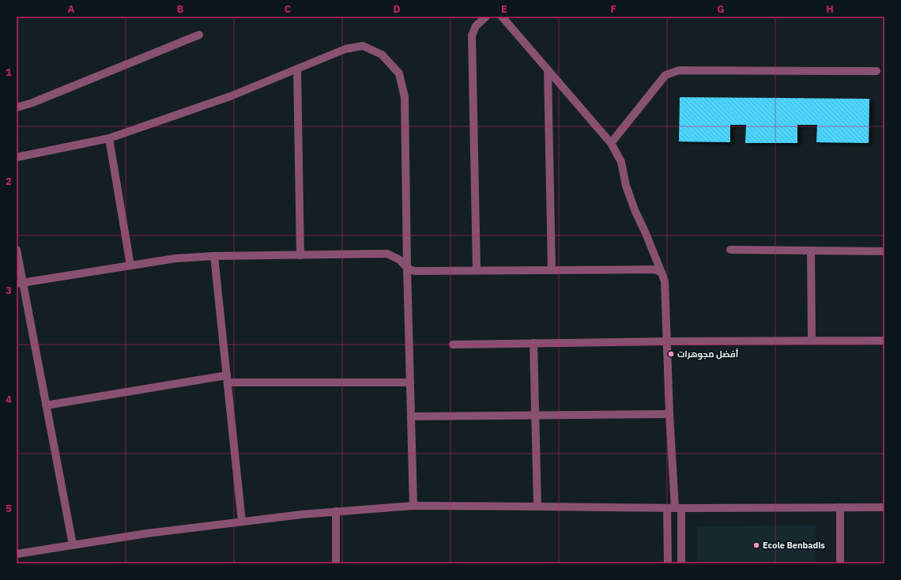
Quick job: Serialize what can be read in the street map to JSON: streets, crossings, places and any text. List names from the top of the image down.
{
  "places": ["أفضل مجوهرات", "Ecole Benbadis"],
  "grid": {
    "columns": [
      "A",
      "B",
      "C",
      "D",
      "E",
      "F",
      "G",
      "H"
    ],
    "rows": [
      "1",
      "2",
      "3",
      "4",
      "5"
    ]
  }
}
